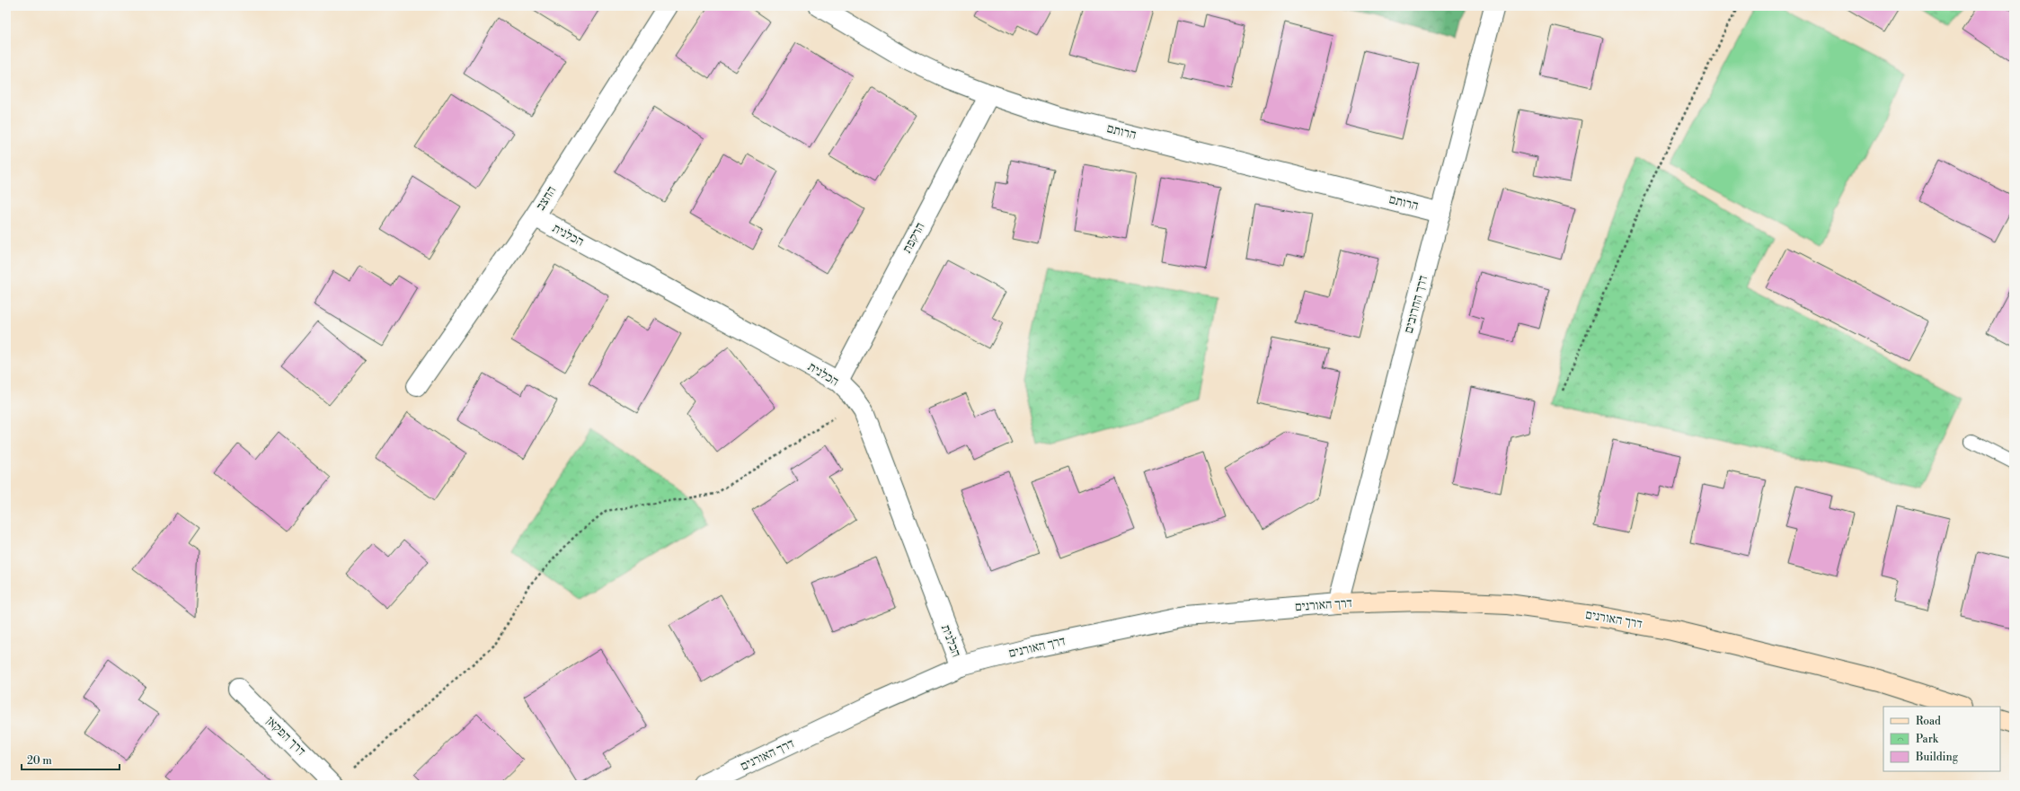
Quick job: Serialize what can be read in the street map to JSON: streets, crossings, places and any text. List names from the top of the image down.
{
  "streets": {
    "street": [
      "הרותם",
      "החצב",
      "הכלנית",
      "הרקפת",
      "דרך החרובים",
      "דרך האורנים",
      "דרך הפקאן"
    ]
  },
  "crossings": [
    ["הרותם", "הרקפת"],
    ["הרותם", "דרך החרובים"],
    ["החצב", "הכלנית"],
    ["הכלנית", "הרקפת"],
    ["הכלנית", "דרך האורנים"],
    ["דרך החרובים", "דרך האורנים"]
  ],
  "legend": ["Road", "Park", "Building"],
  "scale_bar": "20 m"
}
